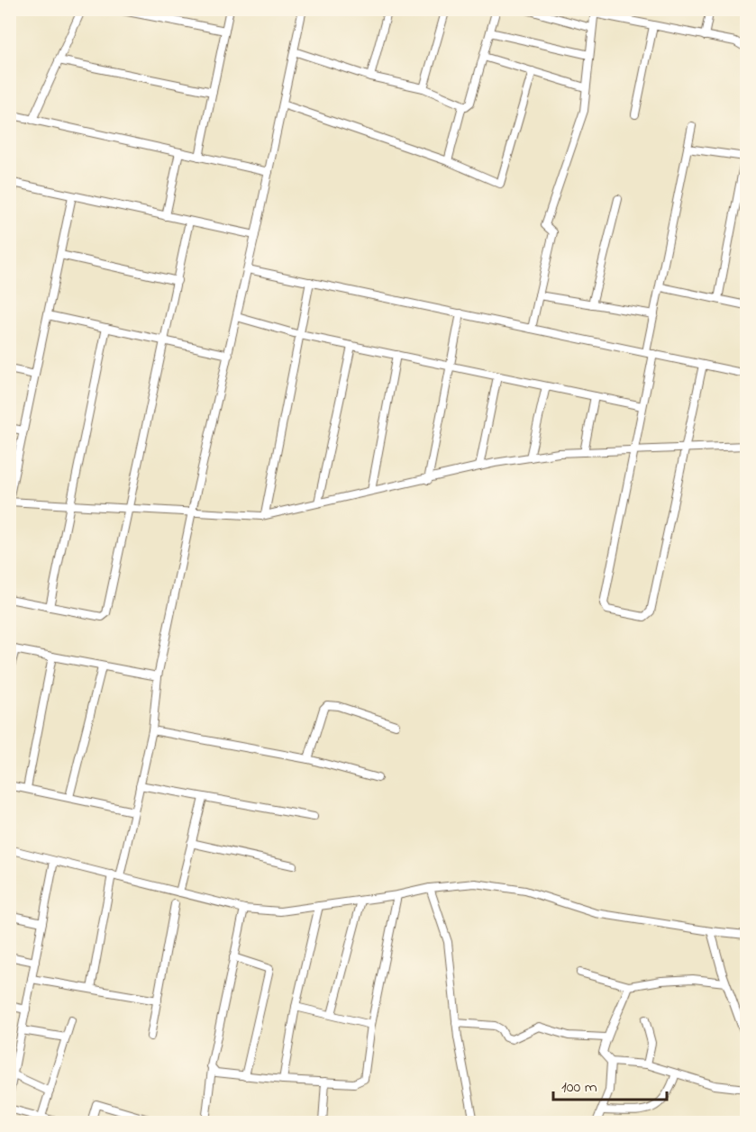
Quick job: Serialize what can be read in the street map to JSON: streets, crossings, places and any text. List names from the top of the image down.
{
  "scale_bar": "100 m"
}
